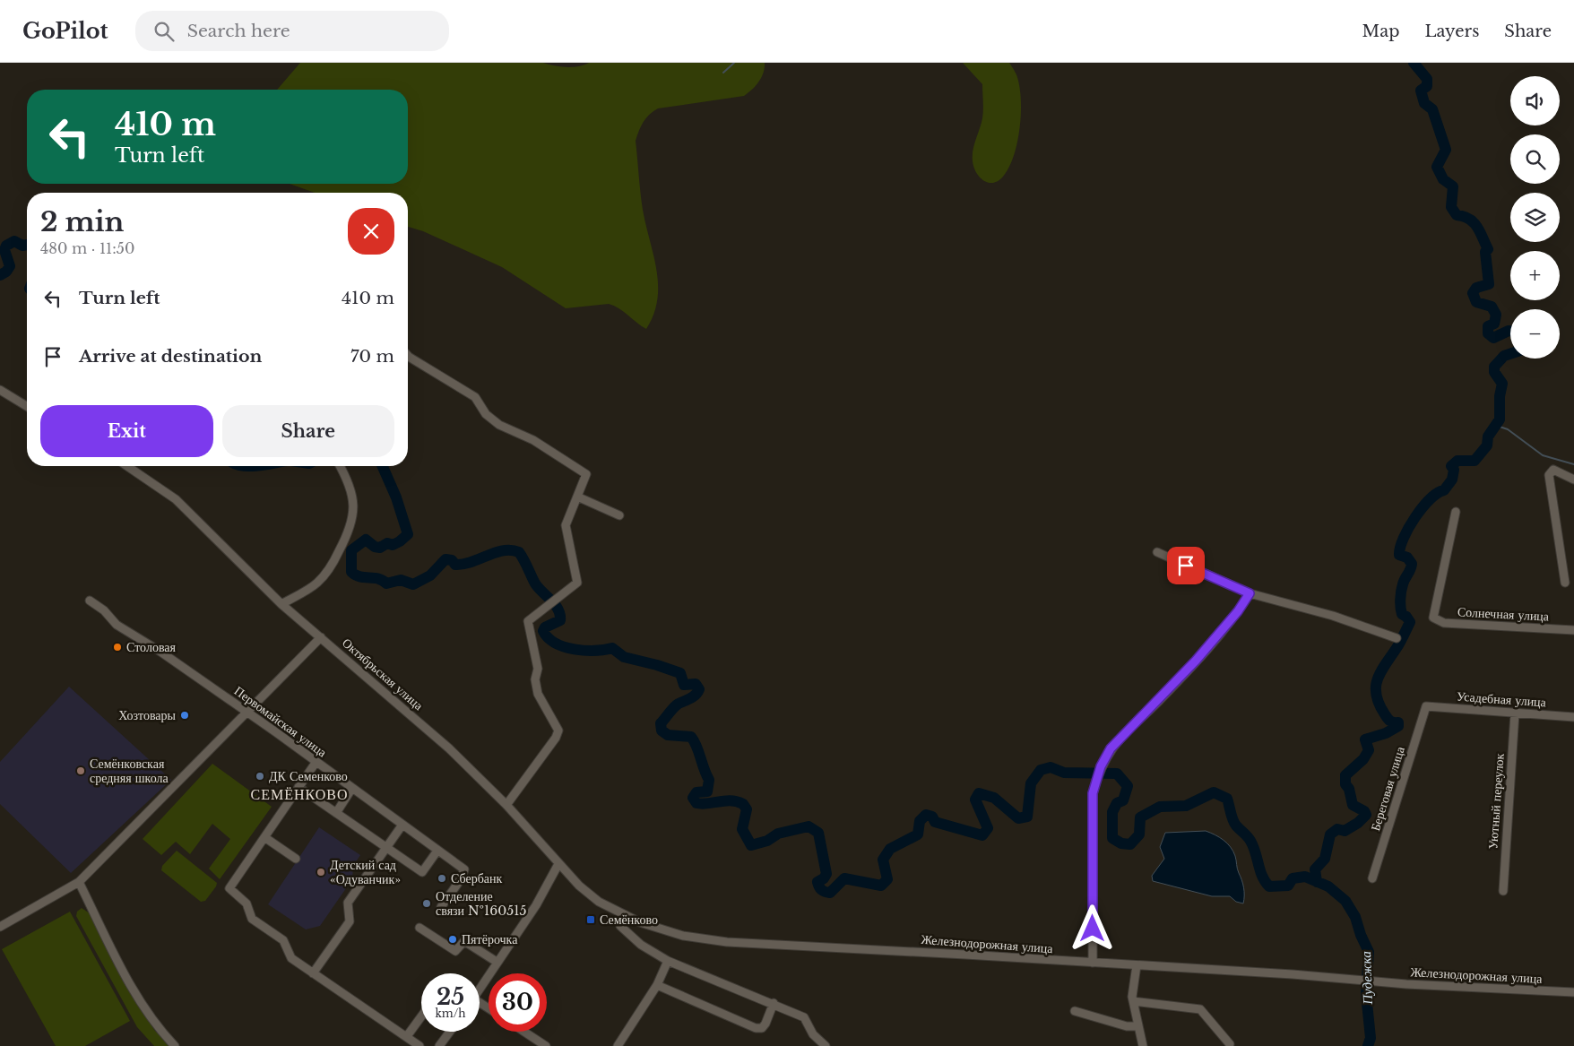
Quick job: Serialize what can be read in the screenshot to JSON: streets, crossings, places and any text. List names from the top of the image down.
{
  "streets": {
    "street": [
      "Солнечная улица",
      "Октябрьская улица",
      "Усадебная улица",
      "Первомайская улица",
      "Береговая улица",
      "Уютный переулок",
      "Железнодорожная улица"
    ]
  },
  "crossings": [
    ["Октябрьская улица", "Железнодорожная улица"],
    ["Усадебная улица", "Береговая улица"],
    ["Усадебная улица", "Уютный переулок"]
  ],
  "districts": ["СЕМЁНКОВО"],
  "water": ["Пудежка"],
  "places": {
    "other": [
      "Столовая",
      "Хозтовары",
      "Семёнковская средняя школа",
      "ДК Семенково",
      "Детский сад «Одуванчик»",
      "Сбербанк",
      "Отделение связи №160515",
      "Пятёрочка"
    ],
    "transit": ["Семёнково"]
  },
  "page": {
    "header": "GoPilot",
    "search": "Search here",
    "nav": ["Map", "Layers", "Share"],
    "map_buttons": ["+", "−"],
    "turn": ["410 m", "Turn left"],
    "heading": ["2 min", "480 m · 11:50"],
    "list": [
      {
        "name": "Turn left",
        "value": "410 m"
      },
      {
        "name": "Arrive at destination",
        "value": "70 m"
      }
    ],
    "buttons": ["Exit", "Share"],
    "speed": "25 km/h",
    "limit": "30"
  }
}
